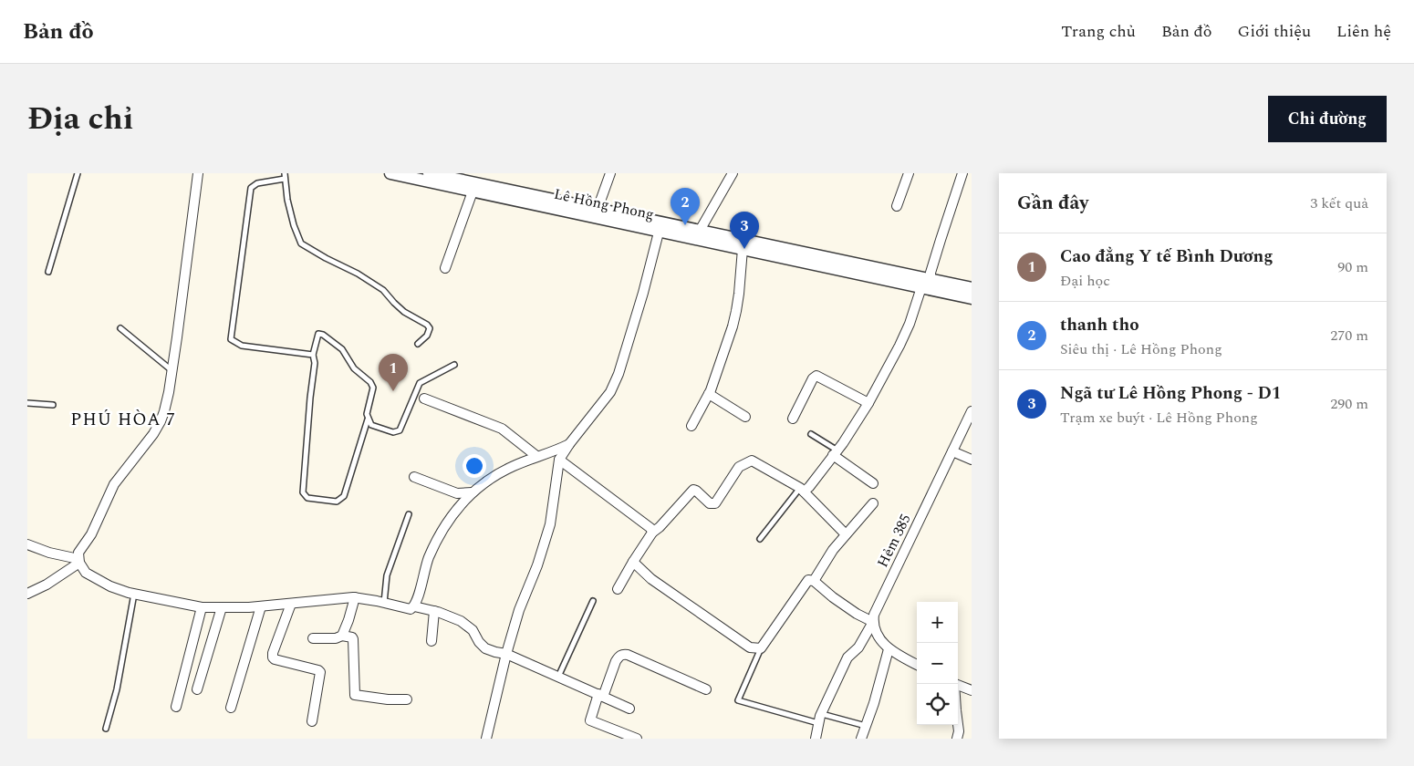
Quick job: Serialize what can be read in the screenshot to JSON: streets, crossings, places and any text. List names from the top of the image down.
{
  "streets": {
    "street": ["Lê Hồng Phong", "Hẻm 385"]
  },
  "districts": ["PHÚ HÒA 7"],
  "page": {
    "header": "Bản đồ",
    "nav": [
      "Trang chủ",
      "Bản đồ",
      "Giới thiệu",
      "Liên hệ"
    ],
    "title": "Địa chỉ",
    "buttons": "Chỉ đường",
    "heading": ["Gần đây", "3 kết quả"],
    "pins": ["2", "3", "1"],
    "list": [
      {
        "mark": "1",
        "name": "Cao đẳng Y tế Bình Dương",
        "note": "Đại học",
        "value": "90 m"
      },
      {
        "mark": "2",
        "name": "thanh tho",
        "note": "Siêu thị · Lê Hồng Phong",
        "value": "270 m"
      },
      {
        "mark": "3",
        "name": "Ngã tư Lê Hồng Phong - D1",
        "note": "Trạm xe buýt · Lê Hồng Phong",
        "value": "290 m"
      }
    ],
    "map_buttons": ["+", "−"]
  }
}
